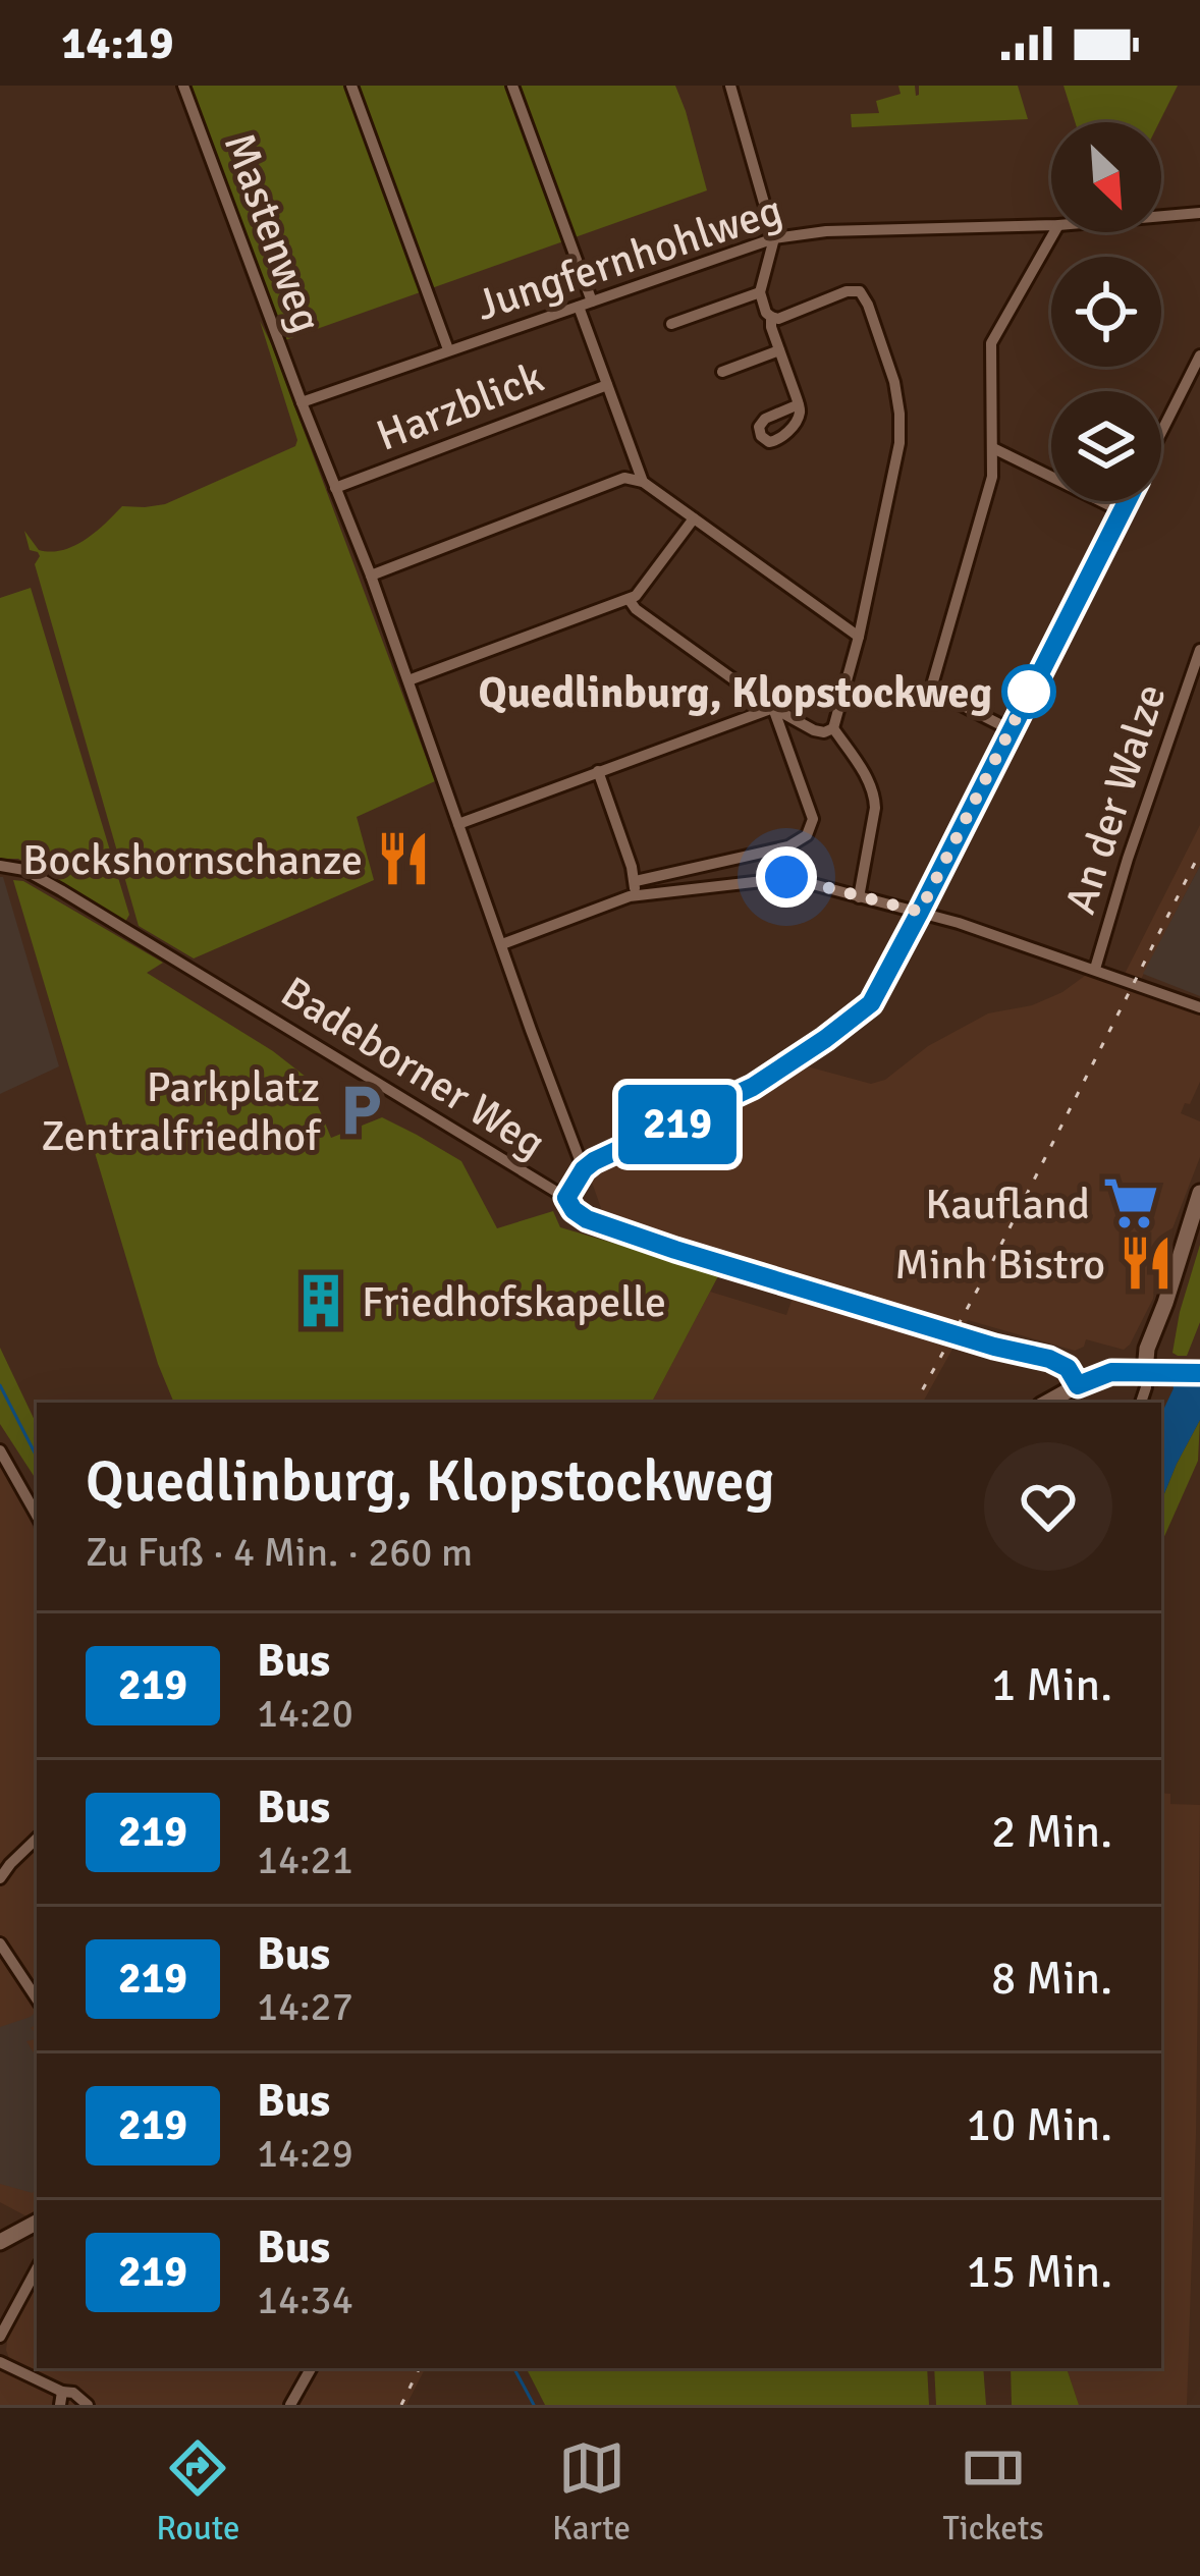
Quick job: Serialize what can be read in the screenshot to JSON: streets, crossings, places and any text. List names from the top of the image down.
{
  "streets": {
    "street": [
      "Mastenweg",
      "Jungfernhohlweg",
      "Harzblick",
      "An der Walze",
      "Badeborner Weg"
    ]
  },
  "crossings": [
    ["Mastenweg", "Jungfernhohlweg"],
    ["Mastenweg", "Harzblick"]
  ],
  "places": {
    "other": ["Quedlinburg, Klopstockweg"],
    "restaurant": ["Bockshornschanze", "Minh Bistro"],
    "parking": ["Parkplatz Zentralfriedhof"],
    "supermarket": ["Kaufland"],
    "building": ["Friedhofskapelle"]
  },
  "lines": ["bus line 219"],
  "north": "bottom right",
  "page": {
    "status": "14:19",
    "on_map": "219",
    "heading": ["Quedlinburg, Klopstockweg", "Zu Fuß · 4 Min. · 260 m"],
    "list": [
      {
        "mark": "219",
        "name": "Bus",
        "note": "14:20",
        "value": "1 Min."
      },
      {
        "mark": "219",
        "name": "Bus",
        "note": "14:21",
        "value": "2 Min."
      },
      {
        "mark": "219",
        "name": "Bus",
        "note": "14:27",
        "value": "8 Min."
      },
      {
        "mark": "219",
        "name": "Bus",
        "note": "14:29",
        "value": "10 Min."
      },
      {
        "mark": "219",
        "name": "Bus",
        "note": "14:34",
        "value": "15 Min."
      }
    ],
    "tabs": ["Route", "Karte", "Tickets"]
  }
}
